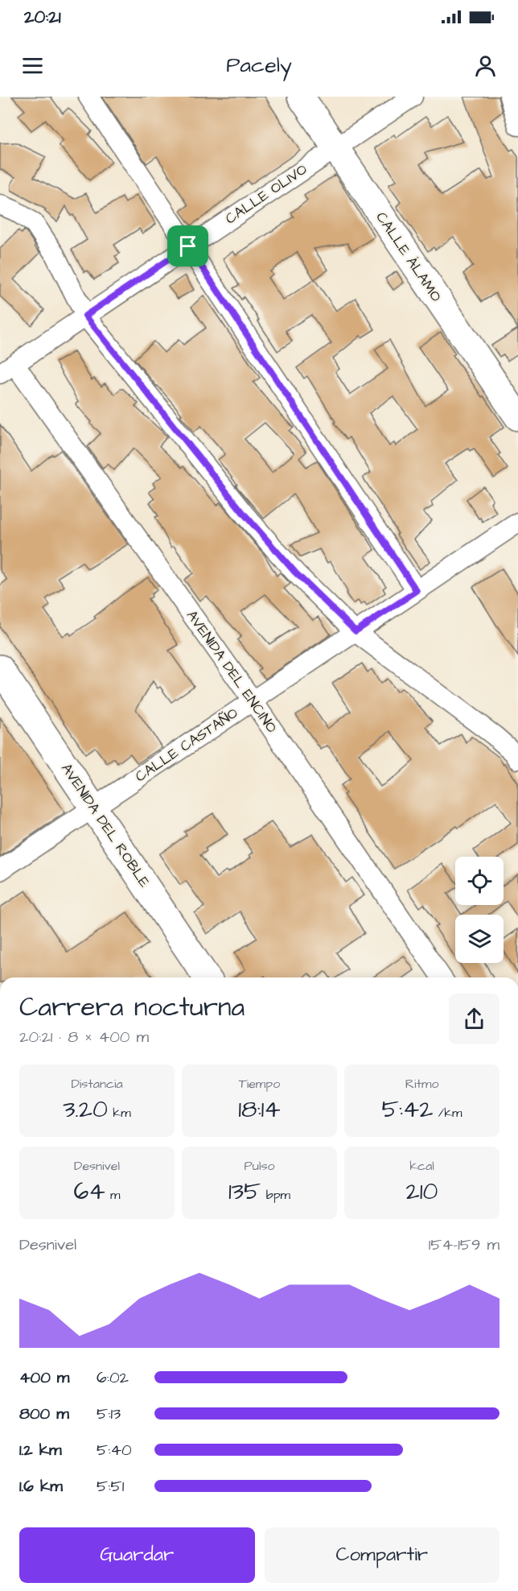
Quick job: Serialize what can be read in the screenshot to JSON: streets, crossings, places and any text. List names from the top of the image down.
{
  "streets": {
    "street": [
      "CALLE OLIVO",
      "CALLE ÁLAMO",
      "AVENIDA DEL ENCINO",
      "CALLE CASTAÑO",
      "AVENIDA DEL ROBLE"
    ]
  },
  "crossings": [
    ["CALLE OLIVO", "CALLE ÁLAMO"],
    ["CALLE OLIVO", "AVENIDA DEL ENCINO"],
    ["AVENIDA DEL ENCINO", "CALLE CASTAÑO"],
    ["CALLE CASTAÑO", "AVENIDA DEL ROBLE"]
  ],
  "page": {
    "status": "20:21",
    "header": "Pacely",
    "heading": ["Carrera nocturna", "20:21 · 8 × 400 m"],
    "stats": [
      ["Distancia", "3.20 km"],
      ["Tiempo", "18:14"],
      ["Ritmo", "5:42 /km"],
      ["Desnivel", "64 m"],
      ["Pulso", "135 bpm"],
      ["kcal", "210"]
    ],
    "chart": ["Desnivel", "154–159 m"],
    "list": [
      {
        "name": "400 m",
        "note": "6:02"
      },
      {
        "name": "800 m",
        "note": "5:13"
      },
      {
        "name": "1.2 km",
        "note": "5:40"
      },
      {
        "name": "1.6 km",
        "note": "5:51"
      }
    ],
    "buttons": ["Guardar", "Compartir"]
  }
}
